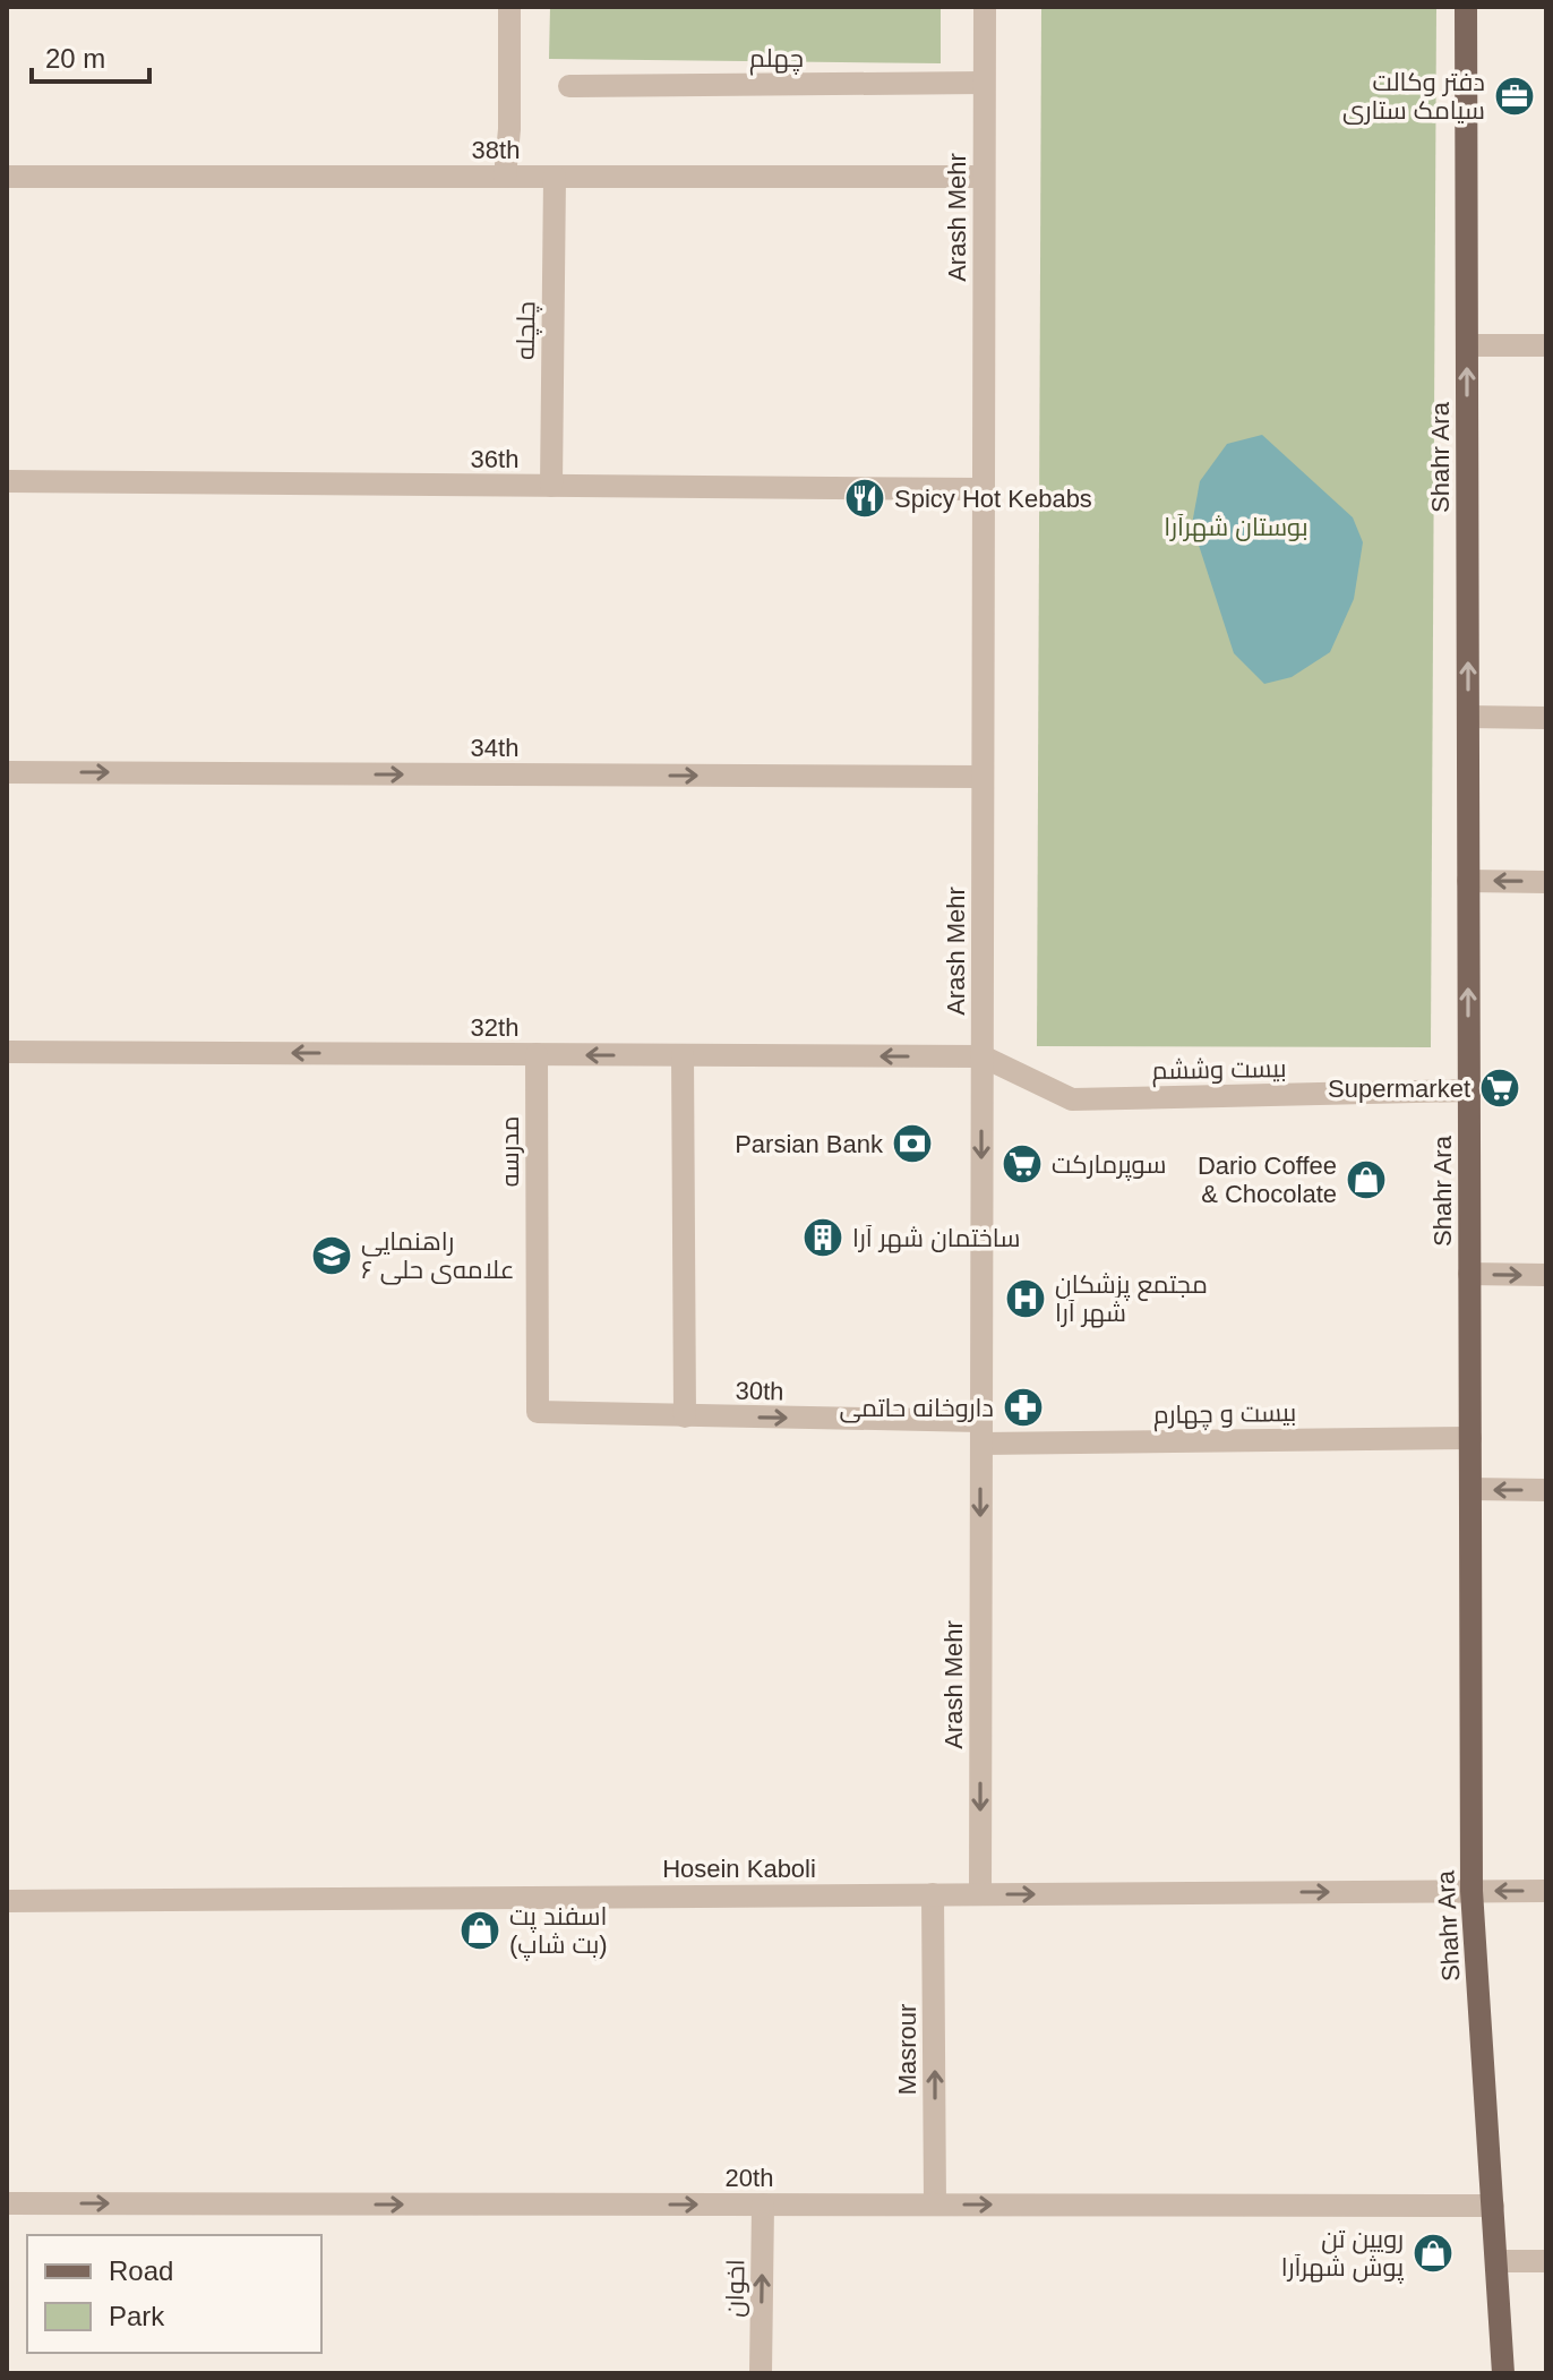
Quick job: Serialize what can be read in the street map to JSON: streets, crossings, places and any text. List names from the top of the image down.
{
  "streets": {
    "main road": ["Shahr Ara"],
    "street": [
      "چهلم",
      "38th",
      "Arash Mehr",
      "چلچله",
      "36th",
      "34th",
      "32th",
      "بیست وششم",
      "مدرسه",
      "30th",
      "بیست و چهارم",
      "Hosein Kaboli",
      "Masrour",
      "20th",
      "اخوان"
    ]
  },
  "crossings": [
    ["چهلم", "Arash Mehr"],
    ["38th", "Arash Mehr"],
    ["38th", "چلچله"],
    ["Arash Mehr", "36th"],
    ["Arash Mehr", "34th"],
    ["Arash Mehr", "32th"],
    ["Arash Mehr", "بیست وششم"],
    ["Arash Mehr", "30th"],
    ["Arash Mehr", "بیست و چهارم"],
    ["Arash Mehr", "Hosein Kaboli"],
    ["چلچله", "36th"],
    ["Shahr Ara", "بیست وششم"],
    ["Shahr Ara", "بیست و چهارم"],
    ["Shahr Ara", "Hosein Kaboli"],
    ["Shahr Ara", "20th"],
    ["32th", "بیست وششم"],
    ["32th", "مدرسه"],
    ["مدرسه", "30th"],
    ["30th", "بیست و چهارم"],
    ["Hosein Kaboli", "Masrour"],
    ["Masrour", "20th"],
    ["20th", "اخوان"]
  ],
  "one_way": [
    "Arash Mehr",
    "34th",
    "32th",
    "30th",
    "Masrour",
    "20th",
    "اخوان"
  ],
  "parks": ["بوستان شهرآرا"],
  "places": {
    "office": ["دفتر وکالت سیامک ستاری"],
    "restaurant": ["Spicy Hot Kebabs"],
    "supermarket": ["Supermarket", "سوپرماركت"],
    "bank": ["Parsian Bank"],
    "shop": ["Dario Coffee & Chocolate", "اسفند پت (پت شاپ)", "رویین تن پوش شهرآرا"],
    "building": ["ساختمان شهر آرا"],
    "school or university": ["راهنمایی علامه‌ی حلی ۶"],
    "hospital": ["مجتمع پزشکان شهر آرا"],
    "pharmacy": ["داروخانه حاتمی"]
  },
  "legend": ["Road", "Park"],
  "scale_bar": "20 m"
}
